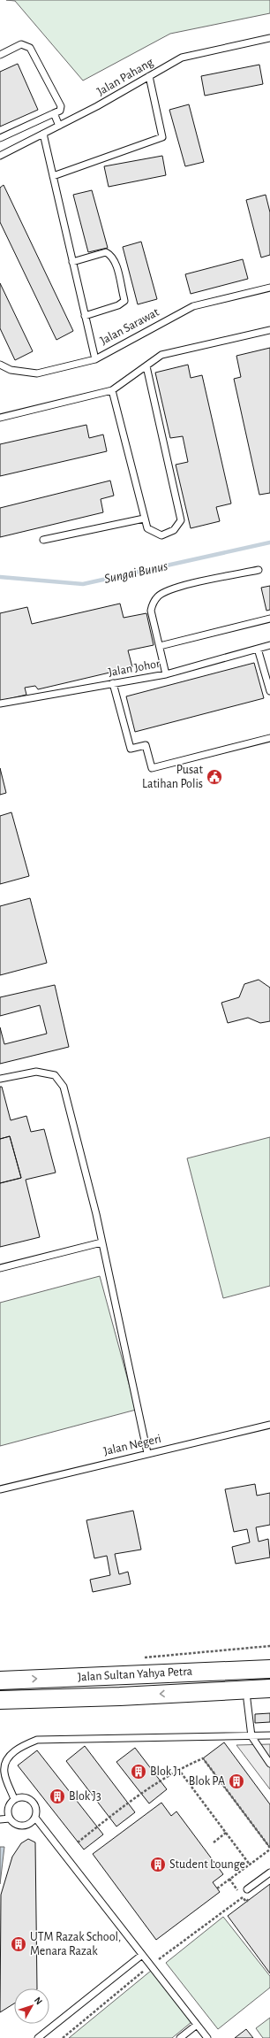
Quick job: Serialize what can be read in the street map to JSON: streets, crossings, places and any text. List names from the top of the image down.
{
  "streets": {
    "main road": ["Jalan Sultan Yahya Petra"],
    "lane": [
      "Jalan Pahang",
      "Jalan Sarawat",
      "Jalan Johor",
      "Jalan Negeri"
    ]
  },
  "water": ["Sungai Bunus"],
  "places": {
    "public building": ["Pusat Latihan Polis"],
    "building": [
      "Blok J1",
      "Blok PA",
      "Blok J3",
      "Student Lounge",
      "UTM Razak School, Menara Razak"
    ]
  },
  "north": "top right"
}
